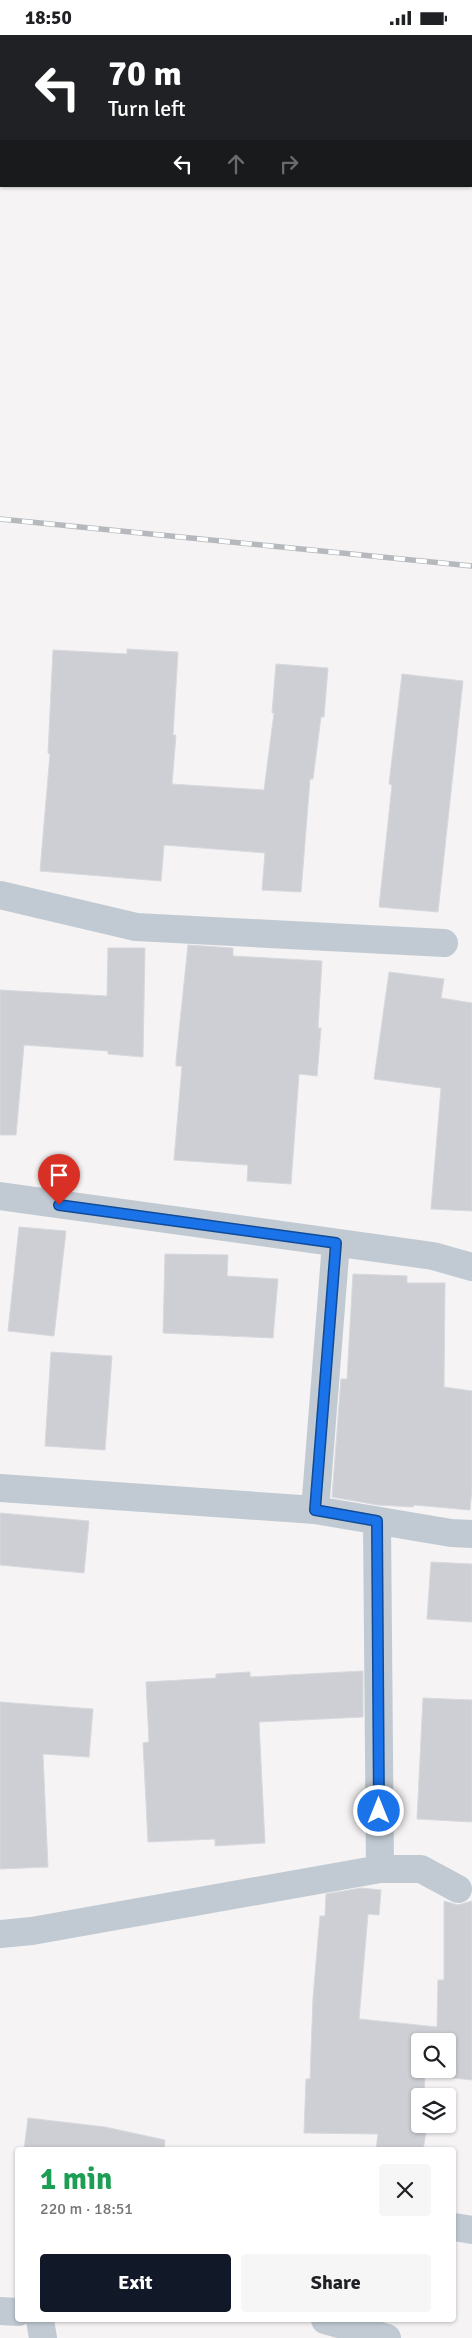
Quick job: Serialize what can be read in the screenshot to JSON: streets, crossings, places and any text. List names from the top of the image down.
{
  "page": {
    "status": "18:50",
    "turn": ["70 m", "Turn left"],
    "heading": ["1 min", "220 m · 18:51"],
    "buttons": ["Exit", "Share"]
  }
}
